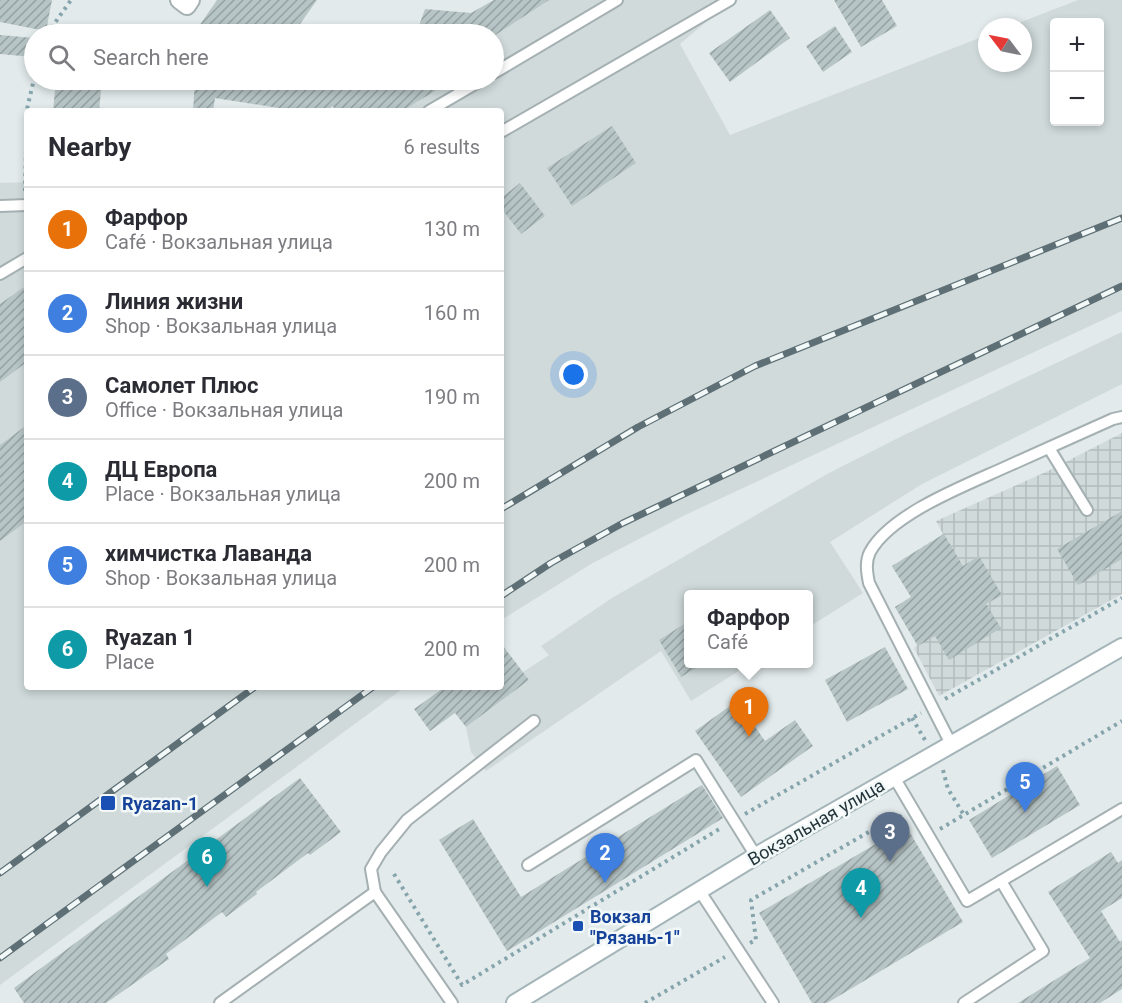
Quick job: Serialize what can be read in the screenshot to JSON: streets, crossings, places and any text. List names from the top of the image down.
{
  "streets": {
    "main road": ["Вокзальная улица"]
  },
  "places": {
    "transit": ["Ryazan-1", "Вокзал \"Рязань-1\""]
  },
  "north": "top left",
  "page": {
    "map_buttons": ["+", "−"],
    "search": "Search here",
    "heading": ["Nearby", "6 results"],
    "list": [
      {
        "mark": "1",
        "name": "Фарфор",
        "note": "Café · Вокзальная улица",
        "value": "130 m"
      },
      {
        "mark": "2",
        "name": "Линия жизни",
        "note": "Shop · Вокзальная улица",
        "value": "160 m"
      },
      {
        "mark": "3",
        "name": "Самолет Плюс",
        "note": "Office · Вокзальная улица",
        "value": "190 m"
      },
      {
        "mark": "4",
        "name": "ДЦ Европа",
        "note": "Place · Вокзальная улица",
        "value": "200 m"
      },
      {
        "mark": "5",
        "name": "химчистка Лаванда",
        "note": "Shop · Вокзальная улица",
        "value": "200 m"
      },
      {
        "mark": "6",
        "name": "Ryazan 1",
        "note": "Place",
        "value": "200 m"
      }
    ],
    "popup": ["Фарфор", "Café"],
    "pins": [
      "1",
      "5",
      "3",
      "2",
      "6",
      "4"
    ]
  }
}
